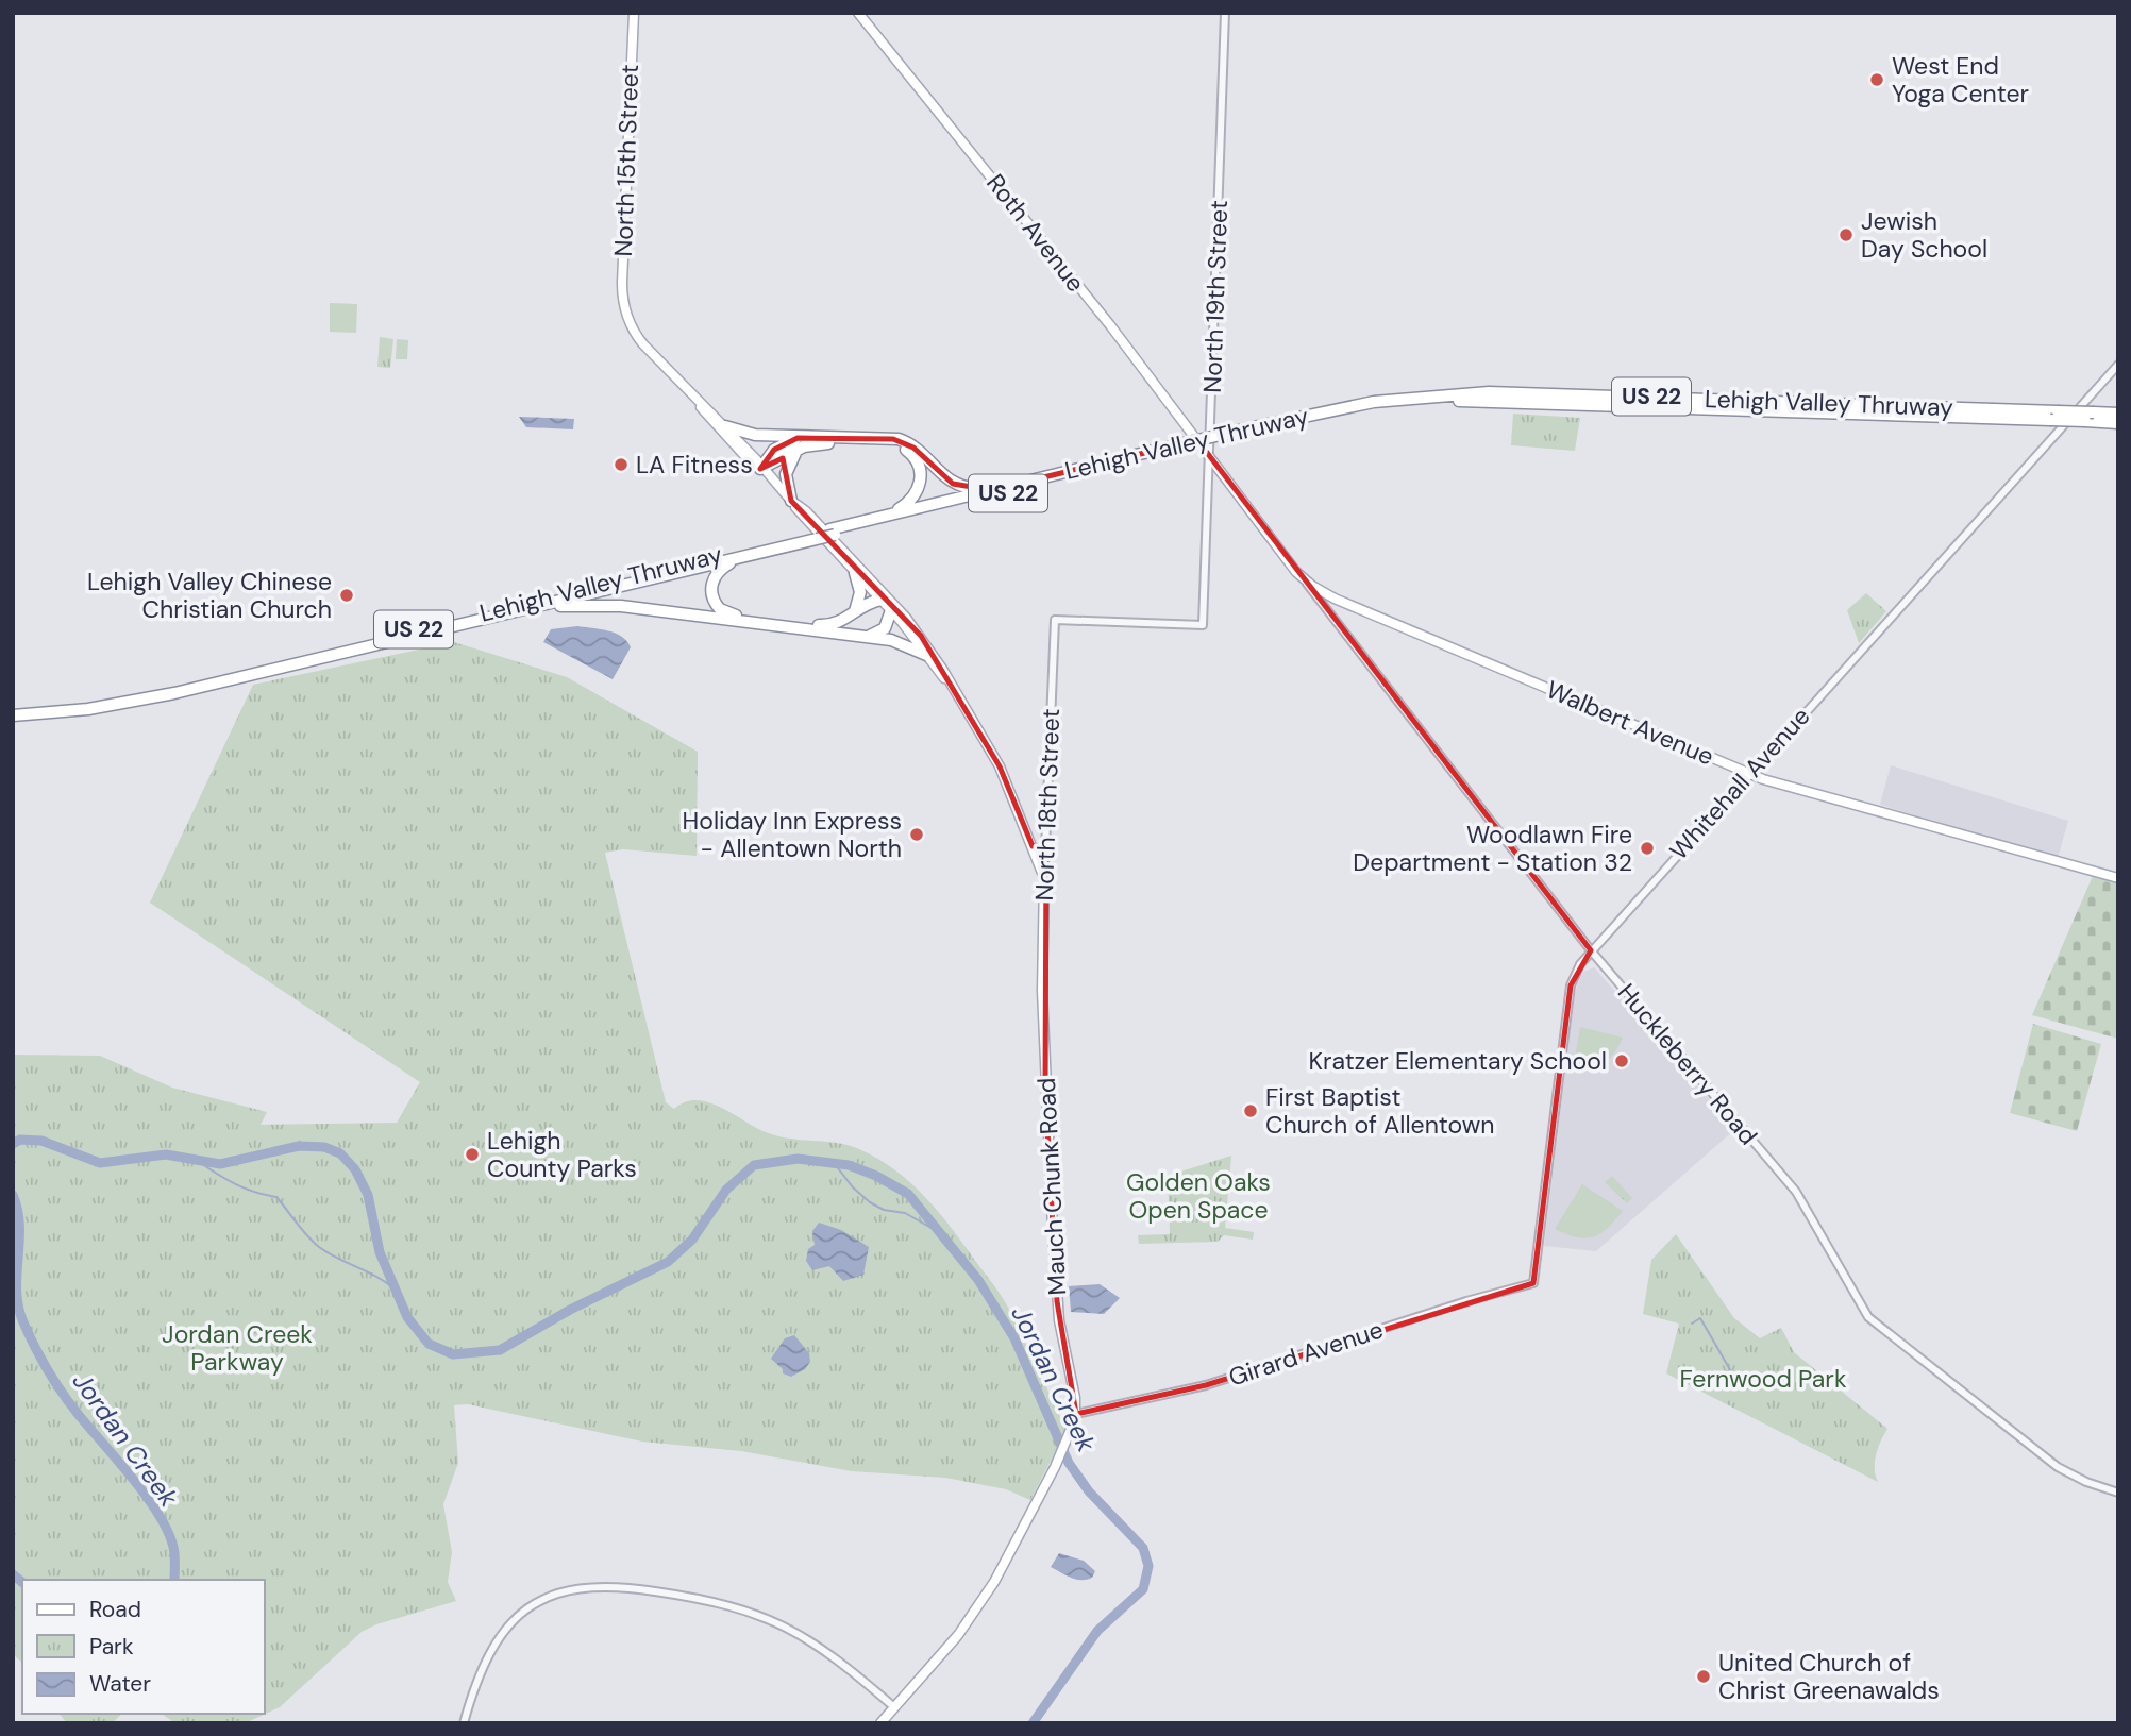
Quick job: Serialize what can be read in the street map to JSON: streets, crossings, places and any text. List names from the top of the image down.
{
  "streets": {
    "highway": ["US 22", "Lehigh Valley Thruway"],
    "main road": [
      "North 15th Street",
      "Roth Avenue",
      "Walbert Avenue",
      "North 18th Street",
      "Mauch Chunk Road"
    ],
    "street": [
      "North 19th Street",
      "Whitehall Avenue",
      "Huckleberry Road",
      "Girard Avenue"
    ]
  },
  "crossings": [
    ["Roth Avenue", "North 19th Street"],
    ["Roth Avenue", "Walbert Avenue"],
    ["North 19th Street", "Walbert Avenue"],
    ["North 19th Street", "North 18th Street"],
    ["Walbert Avenue", "Whitehall Avenue"],
    ["Walbert Avenue", "Huckleberry Road"],
    ["Whitehall Avenue", "Huckleberry Road"],
    ["Whitehall Avenue", "Girard Avenue"],
    ["North 18th Street", "Mauch Chunk Road"],
    ["Mauch Chunk Road", "Girard Avenue"]
  ],
  "water": ["Jordan Creek"],
  "parks": ["Golden Oaks Open Space", "Jordan Creek Parkway", "Fernwood Park"],
  "places": [
    "West End Yoga Center",
    "Jewish Day School",
    "LA Fitness",
    "Lehigh Valley Chinese Christian Church",
    "Holiday Inn Express - Allentown North",
    "Woodlawn Fire Department - Station 32",
    "Kratzer Elementary School",
    "First Baptist Church of Allentown",
    "Lehigh County Parks",
    "United Church of Christ Greenawalds"
  ],
  "legend": ["Road", "Park", "Water"]
}
